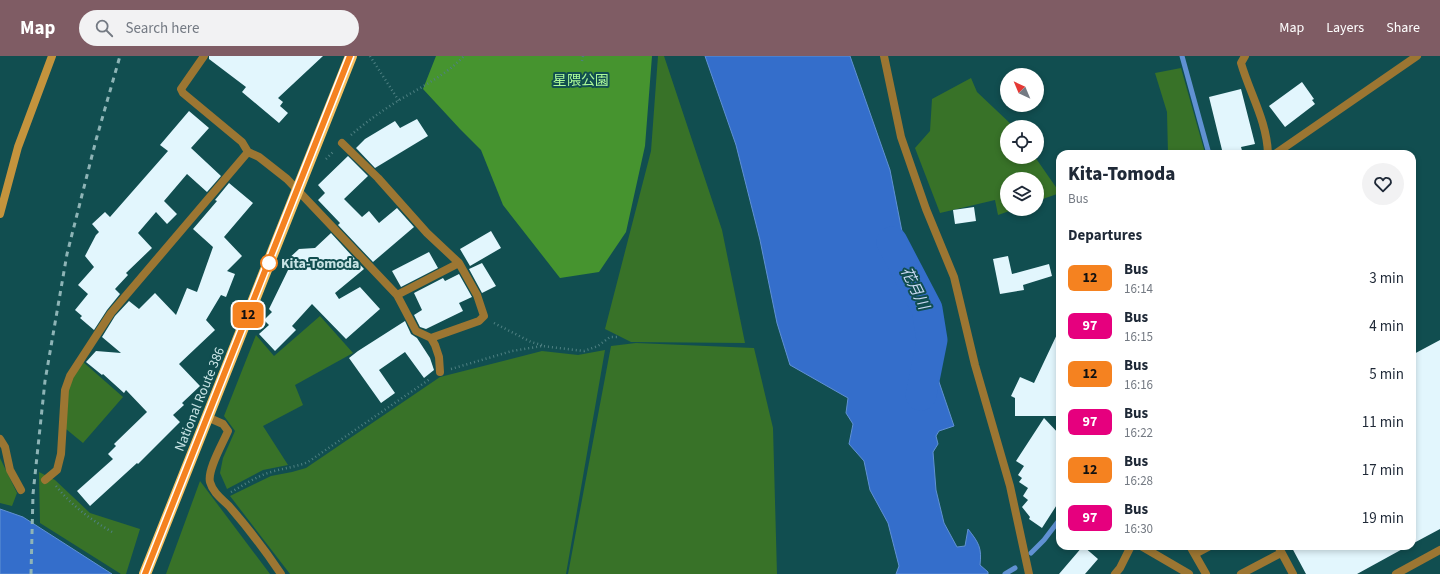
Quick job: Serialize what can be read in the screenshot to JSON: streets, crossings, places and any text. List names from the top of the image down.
{
  "streets": {
    "highway": ["National Route 386"]
  },
  "water": ["花月川"],
  "parks": ["星隈公園"],
  "places": ["Kita-Tomoda"],
  "lines": ["bus line 12"],
  "north": "top left",
  "page": {
    "header": "Map",
    "search": "Search here",
    "nav": ["Map", "Layers", "Share"],
    "on_map": "12",
    "heading": [
      ["Kita-Tomoda", "Bus"],
      "Departures"
    ],
    "list": [
      {
        "mark": "12",
        "name": "Bus",
        "note": "16:14",
        "value": "3 min"
      },
      {
        "mark": "97",
        "name": "Bus",
        "note": "16:15",
        "value": "4 min"
      },
      {
        "mark": "12",
        "name": "Bus",
        "note": "16:16",
        "value": "5 min"
      },
      {
        "mark": "97",
        "name": "Bus",
        "note": "16:22",
        "value": "11 min"
      },
      {
        "mark": "12",
        "name": "Bus",
        "note": "16:28",
        "value": "17 min"
      },
      {
        "mark": "97",
        "name": "Bus",
        "note": "16:30",
        "value": "19 min"
      }
    ]
  }
}
